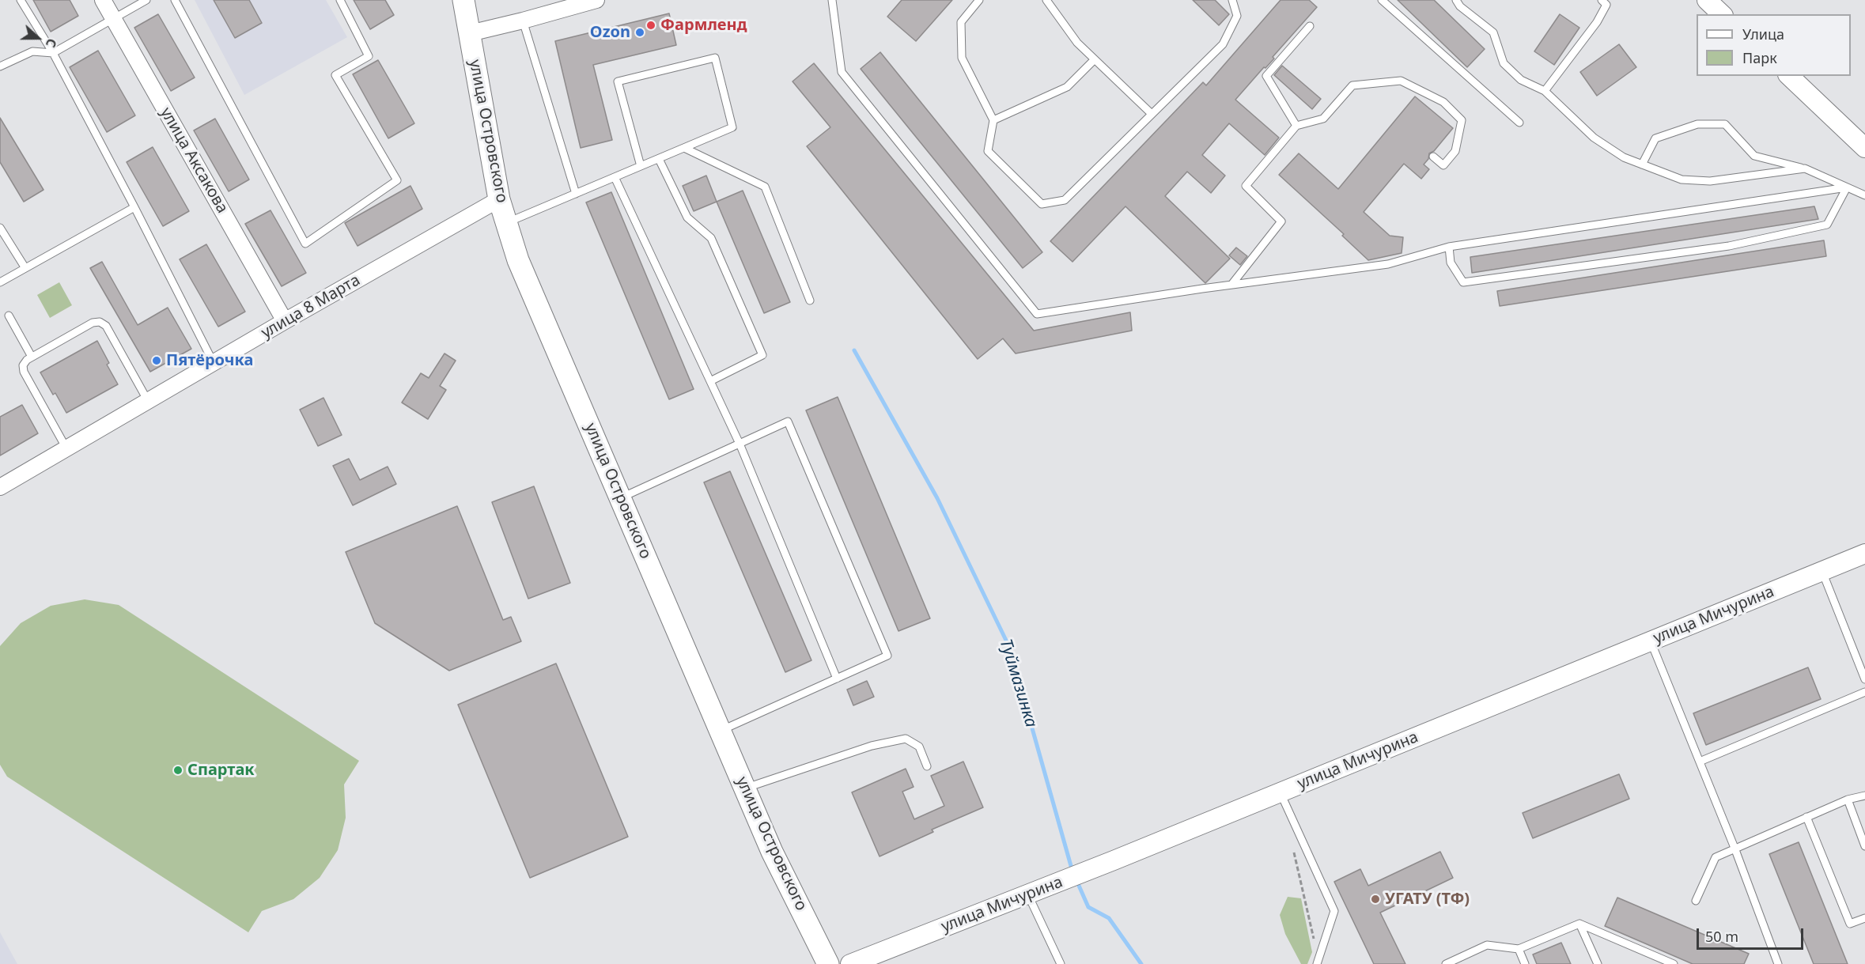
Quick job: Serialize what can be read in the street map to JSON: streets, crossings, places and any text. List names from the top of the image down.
{
  "streets": {
    "main road": ["улица Островского"],
    "street": ["улица Аксакова", "улица 8 Марта", "улица Мичурина"]
  },
  "crossings": [
    ["улица Островского", "улица 8 Марта"],
    ["улица Аксакова", "улица 8 Марта"]
  ],
  "water": ["Туймазинка"],
  "places": [
    "Фармленд",
    "Ozon",
    "Пятёрочка",
    "Спартак",
    "УГАТУ (ТФ)"
  ],
  "legend": ["Улица", "Парк"],
  "scale_bar": "50 m",
  "north": "right"
}
